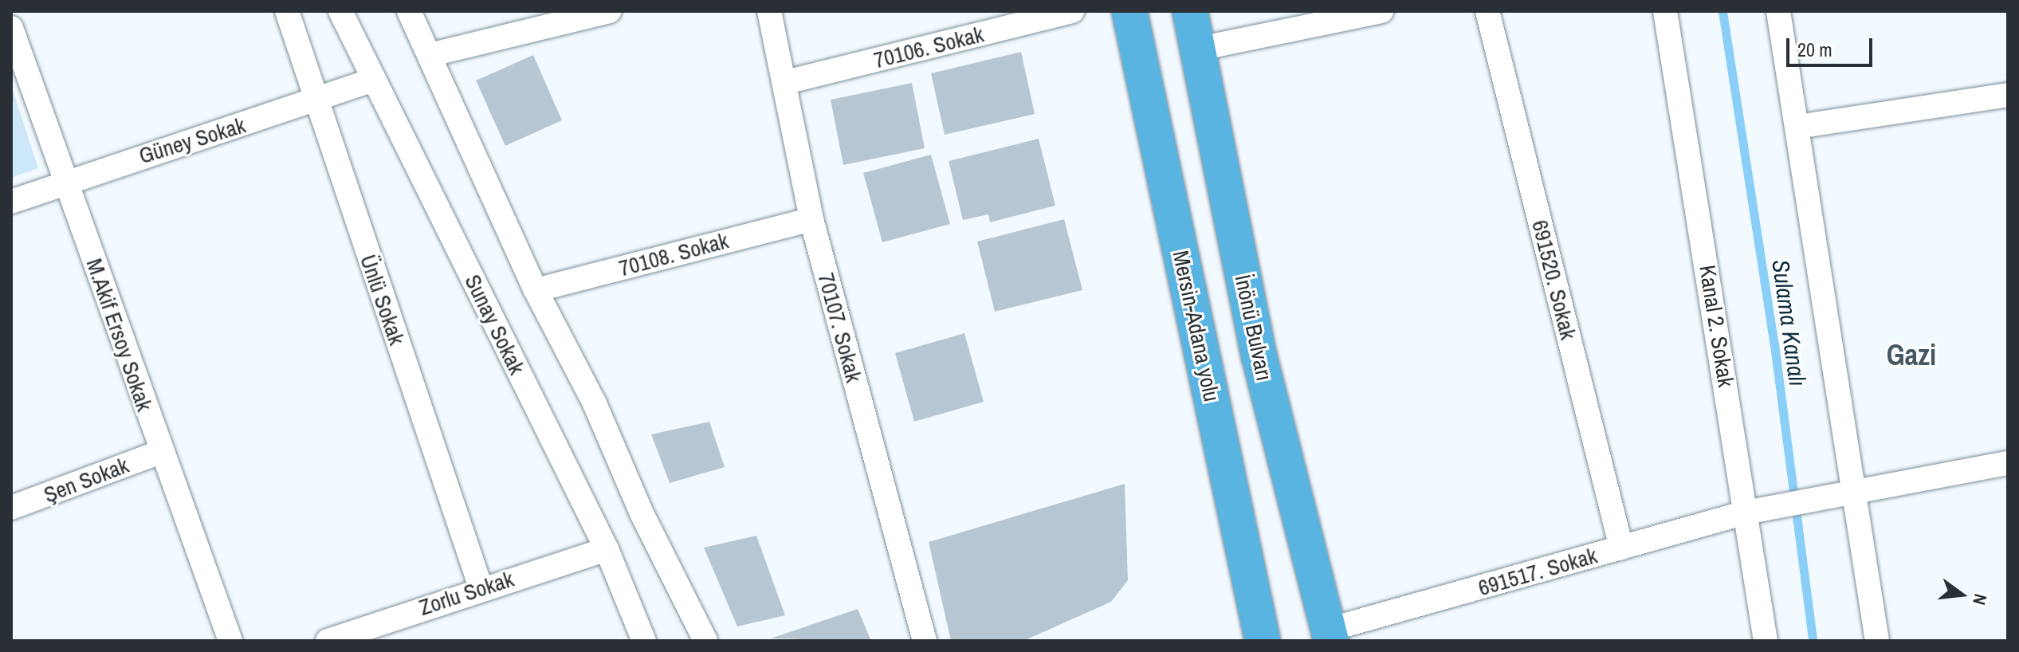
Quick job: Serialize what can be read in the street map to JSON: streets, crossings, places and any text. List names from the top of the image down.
{
  "streets": {
    "highway": ["Mersin-Adana yolu", "İnönü Bulvarı"],
    "street": [
      "70106. Sokak",
      "Güney Sokak",
      "70108. Sokak",
      "691520. Sokak",
      "Ünlü Sokak",
      "Sunay Sokak",
      "Kanal 2. Sokak",
      "70107. Sokak",
      "M.Akif Ersoy Sokak",
      "Şen Sokak",
      "691517. Sokak",
      "Zorlu Sokak"
    ]
  },
  "crossings": [
    ["70106. Sokak", "70107. Sokak"],
    ["Güney Sokak", "Ünlü Sokak"],
    ["Güney Sokak", "Sunay Sokak"],
    ["Güney Sokak", "M.Akif Ersoy Sokak"],
    ["70108. Sokak", "70107. Sokak"],
    ["691520. Sokak", "691517. Sokak"],
    ["Ünlü Sokak", "Zorlu Sokak"],
    ["Sunay Sokak", "Zorlu Sokak"],
    ["Kanal 2. Sokak", "691517. Sokak"],
    ["İnönü Bulvarı", "691517. Sokak"],
    ["M.Akif Ersoy Sokak", "Şen Sokak"]
  ],
  "districts": ["Gazi"],
  "water": ["Sulama Kanalı"],
  "scale_bar": "20 m",
  "north": "right"
}
